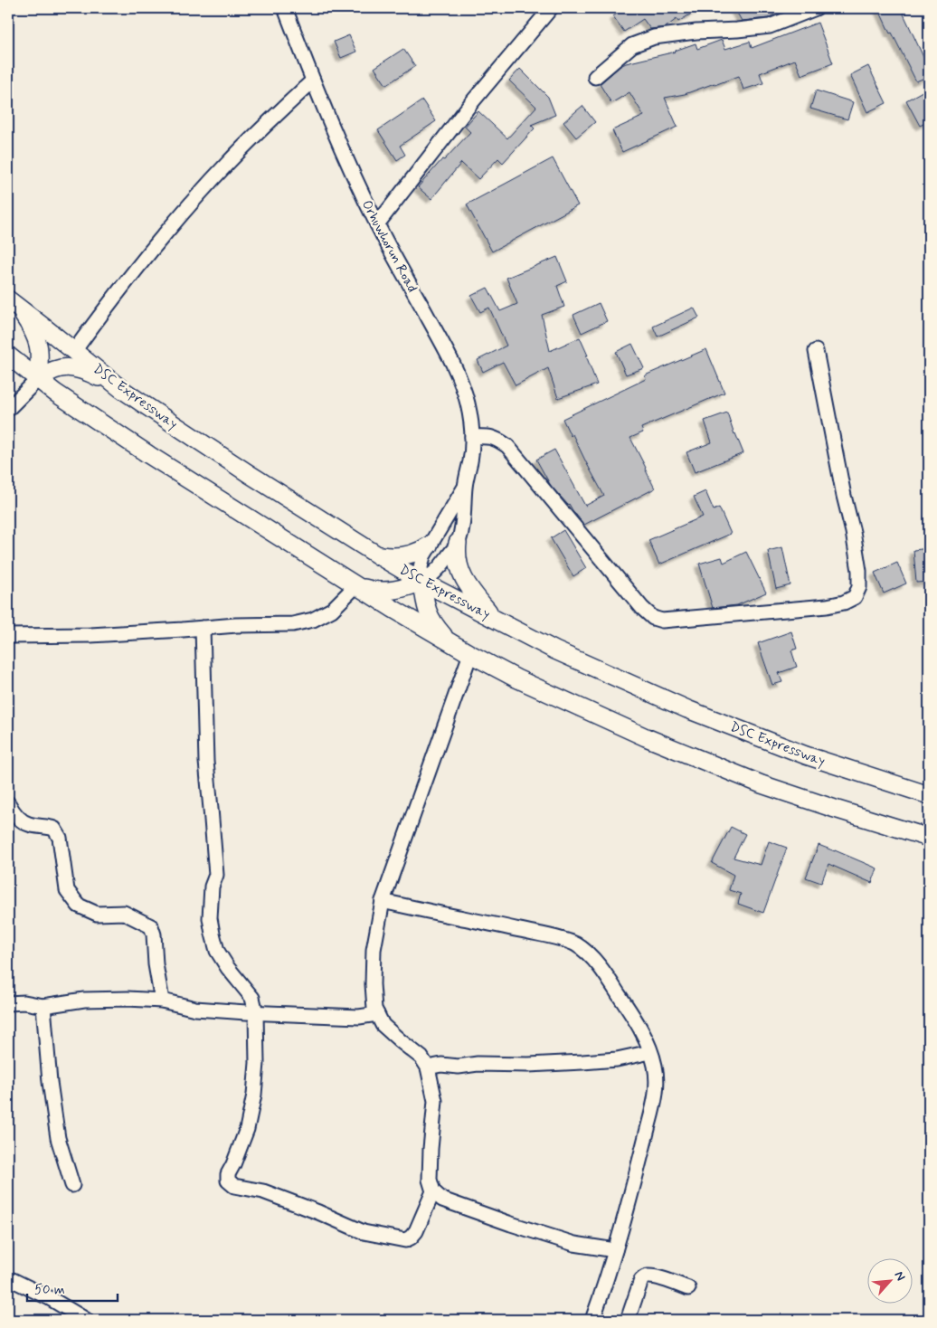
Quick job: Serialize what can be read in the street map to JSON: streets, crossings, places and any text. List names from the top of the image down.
{
  "streets": {
    "main road": ["DSC Expressway"],
    "street": ["Orhuwhorun Road"]
  },
  "scale_bar": "50 m",
  "north": "top right"
}
